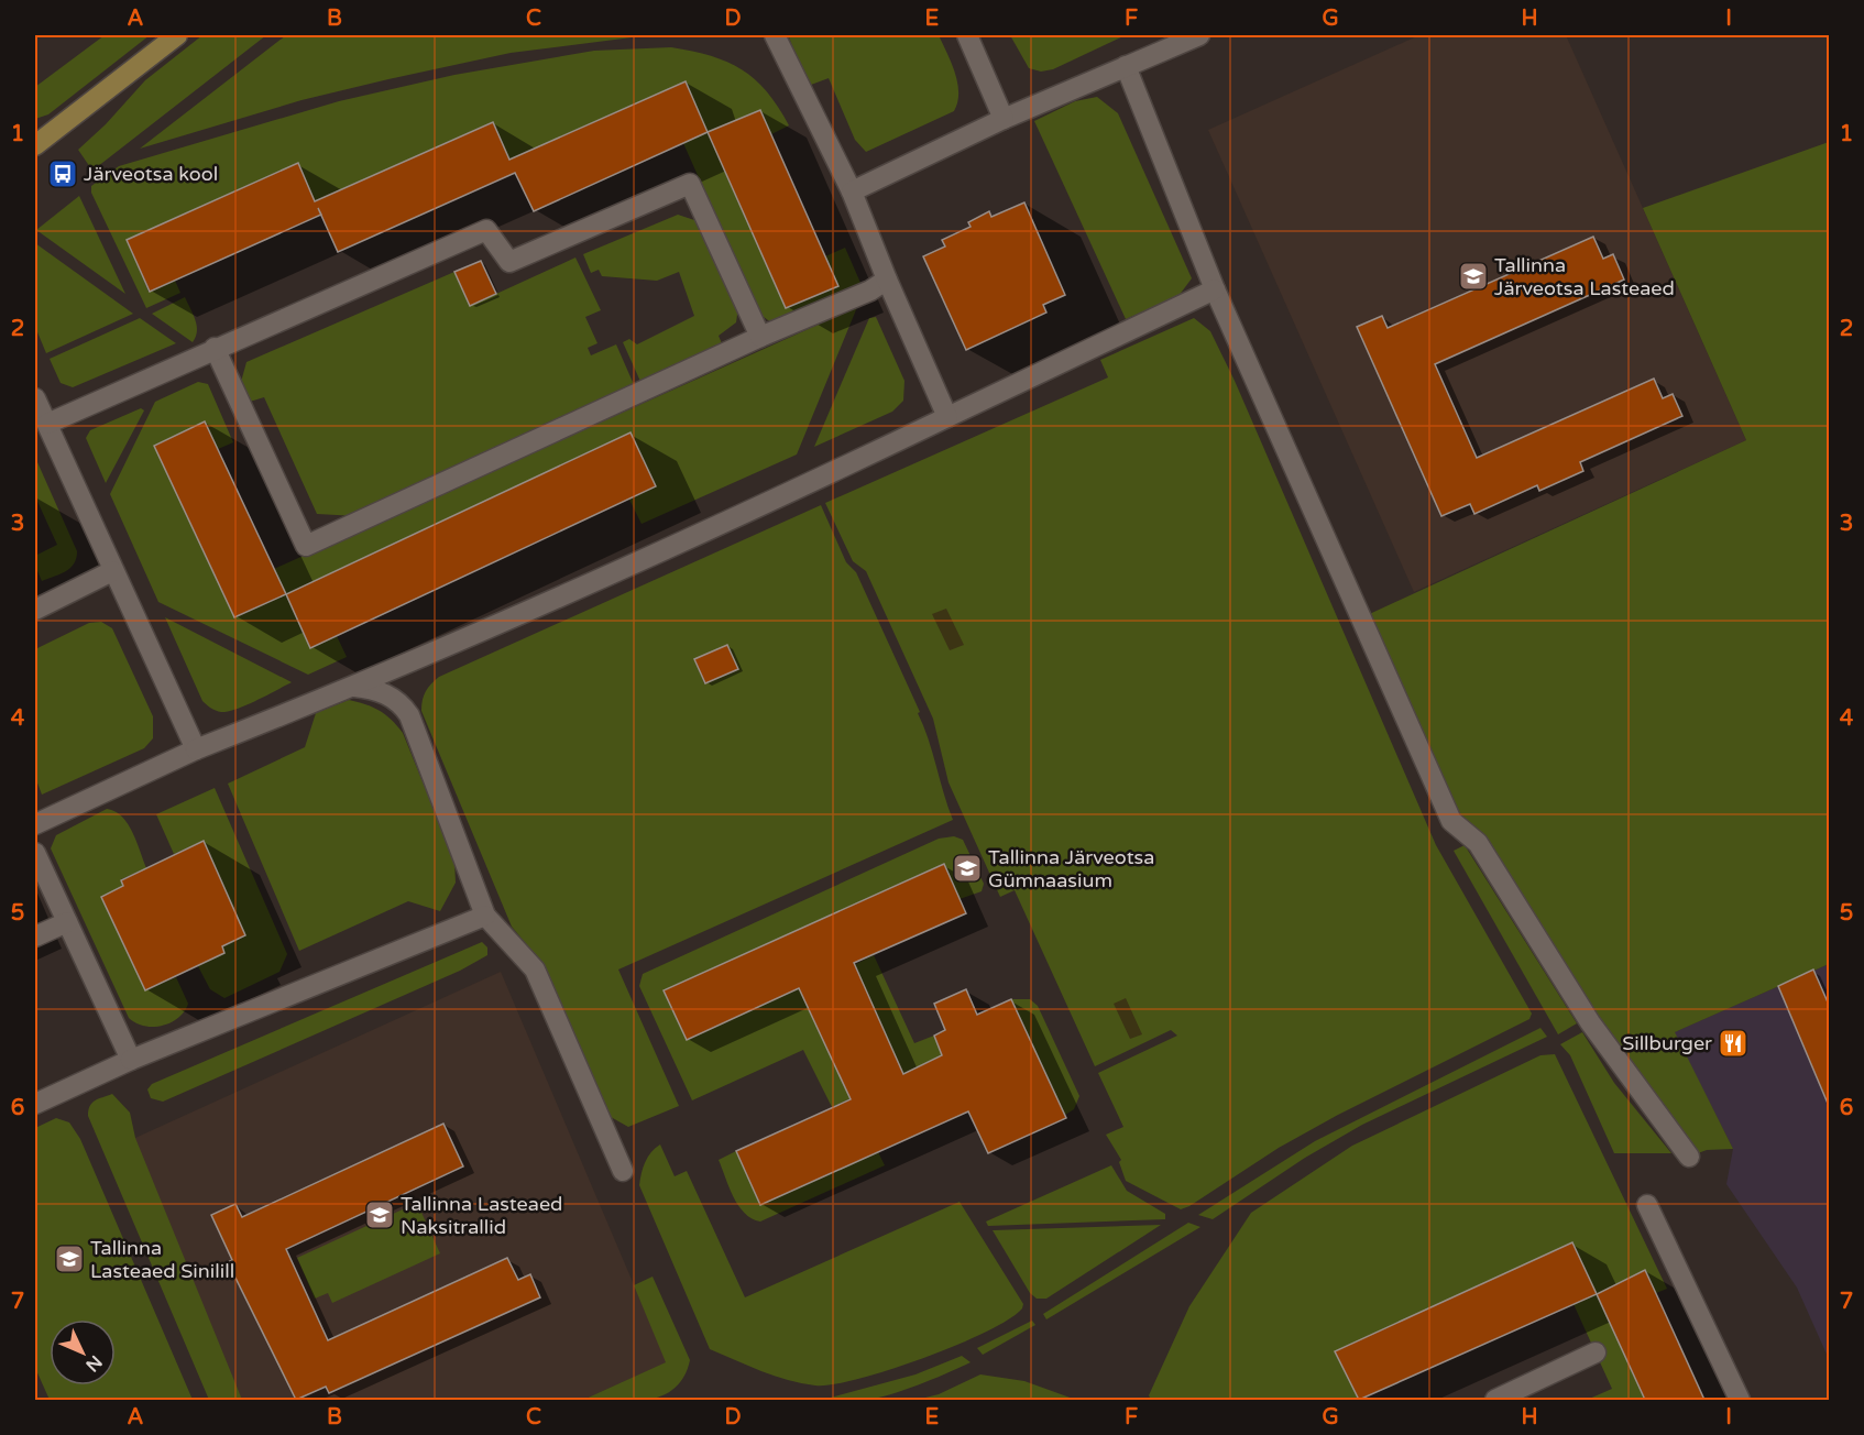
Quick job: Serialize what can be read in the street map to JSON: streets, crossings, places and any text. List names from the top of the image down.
{
  "places": {
    "bus stop": ["Järveotsa kool"],
    "school or university": [
      "Tallinna Järveotsa Lasteaed",
      "Tallinna Järveotsa Gümnaasium",
      "Tallinna Lasteaed Naksitrallid",
      "Tallinna Lasteaed Sinilill"
    ],
    "restaurant": ["Sillburger"]
  },
  "north": "bottom right",
  "grid": {
    "columns": [
      "A",
      "B",
      "C",
      "D",
      "E",
      "F",
      "G",
      "H",
      "I"
    ],
    "rows": [
      "1",
      "2",
      "3",
      "4",
      "5",
      "6",
      "7"
    ]
  }
}
